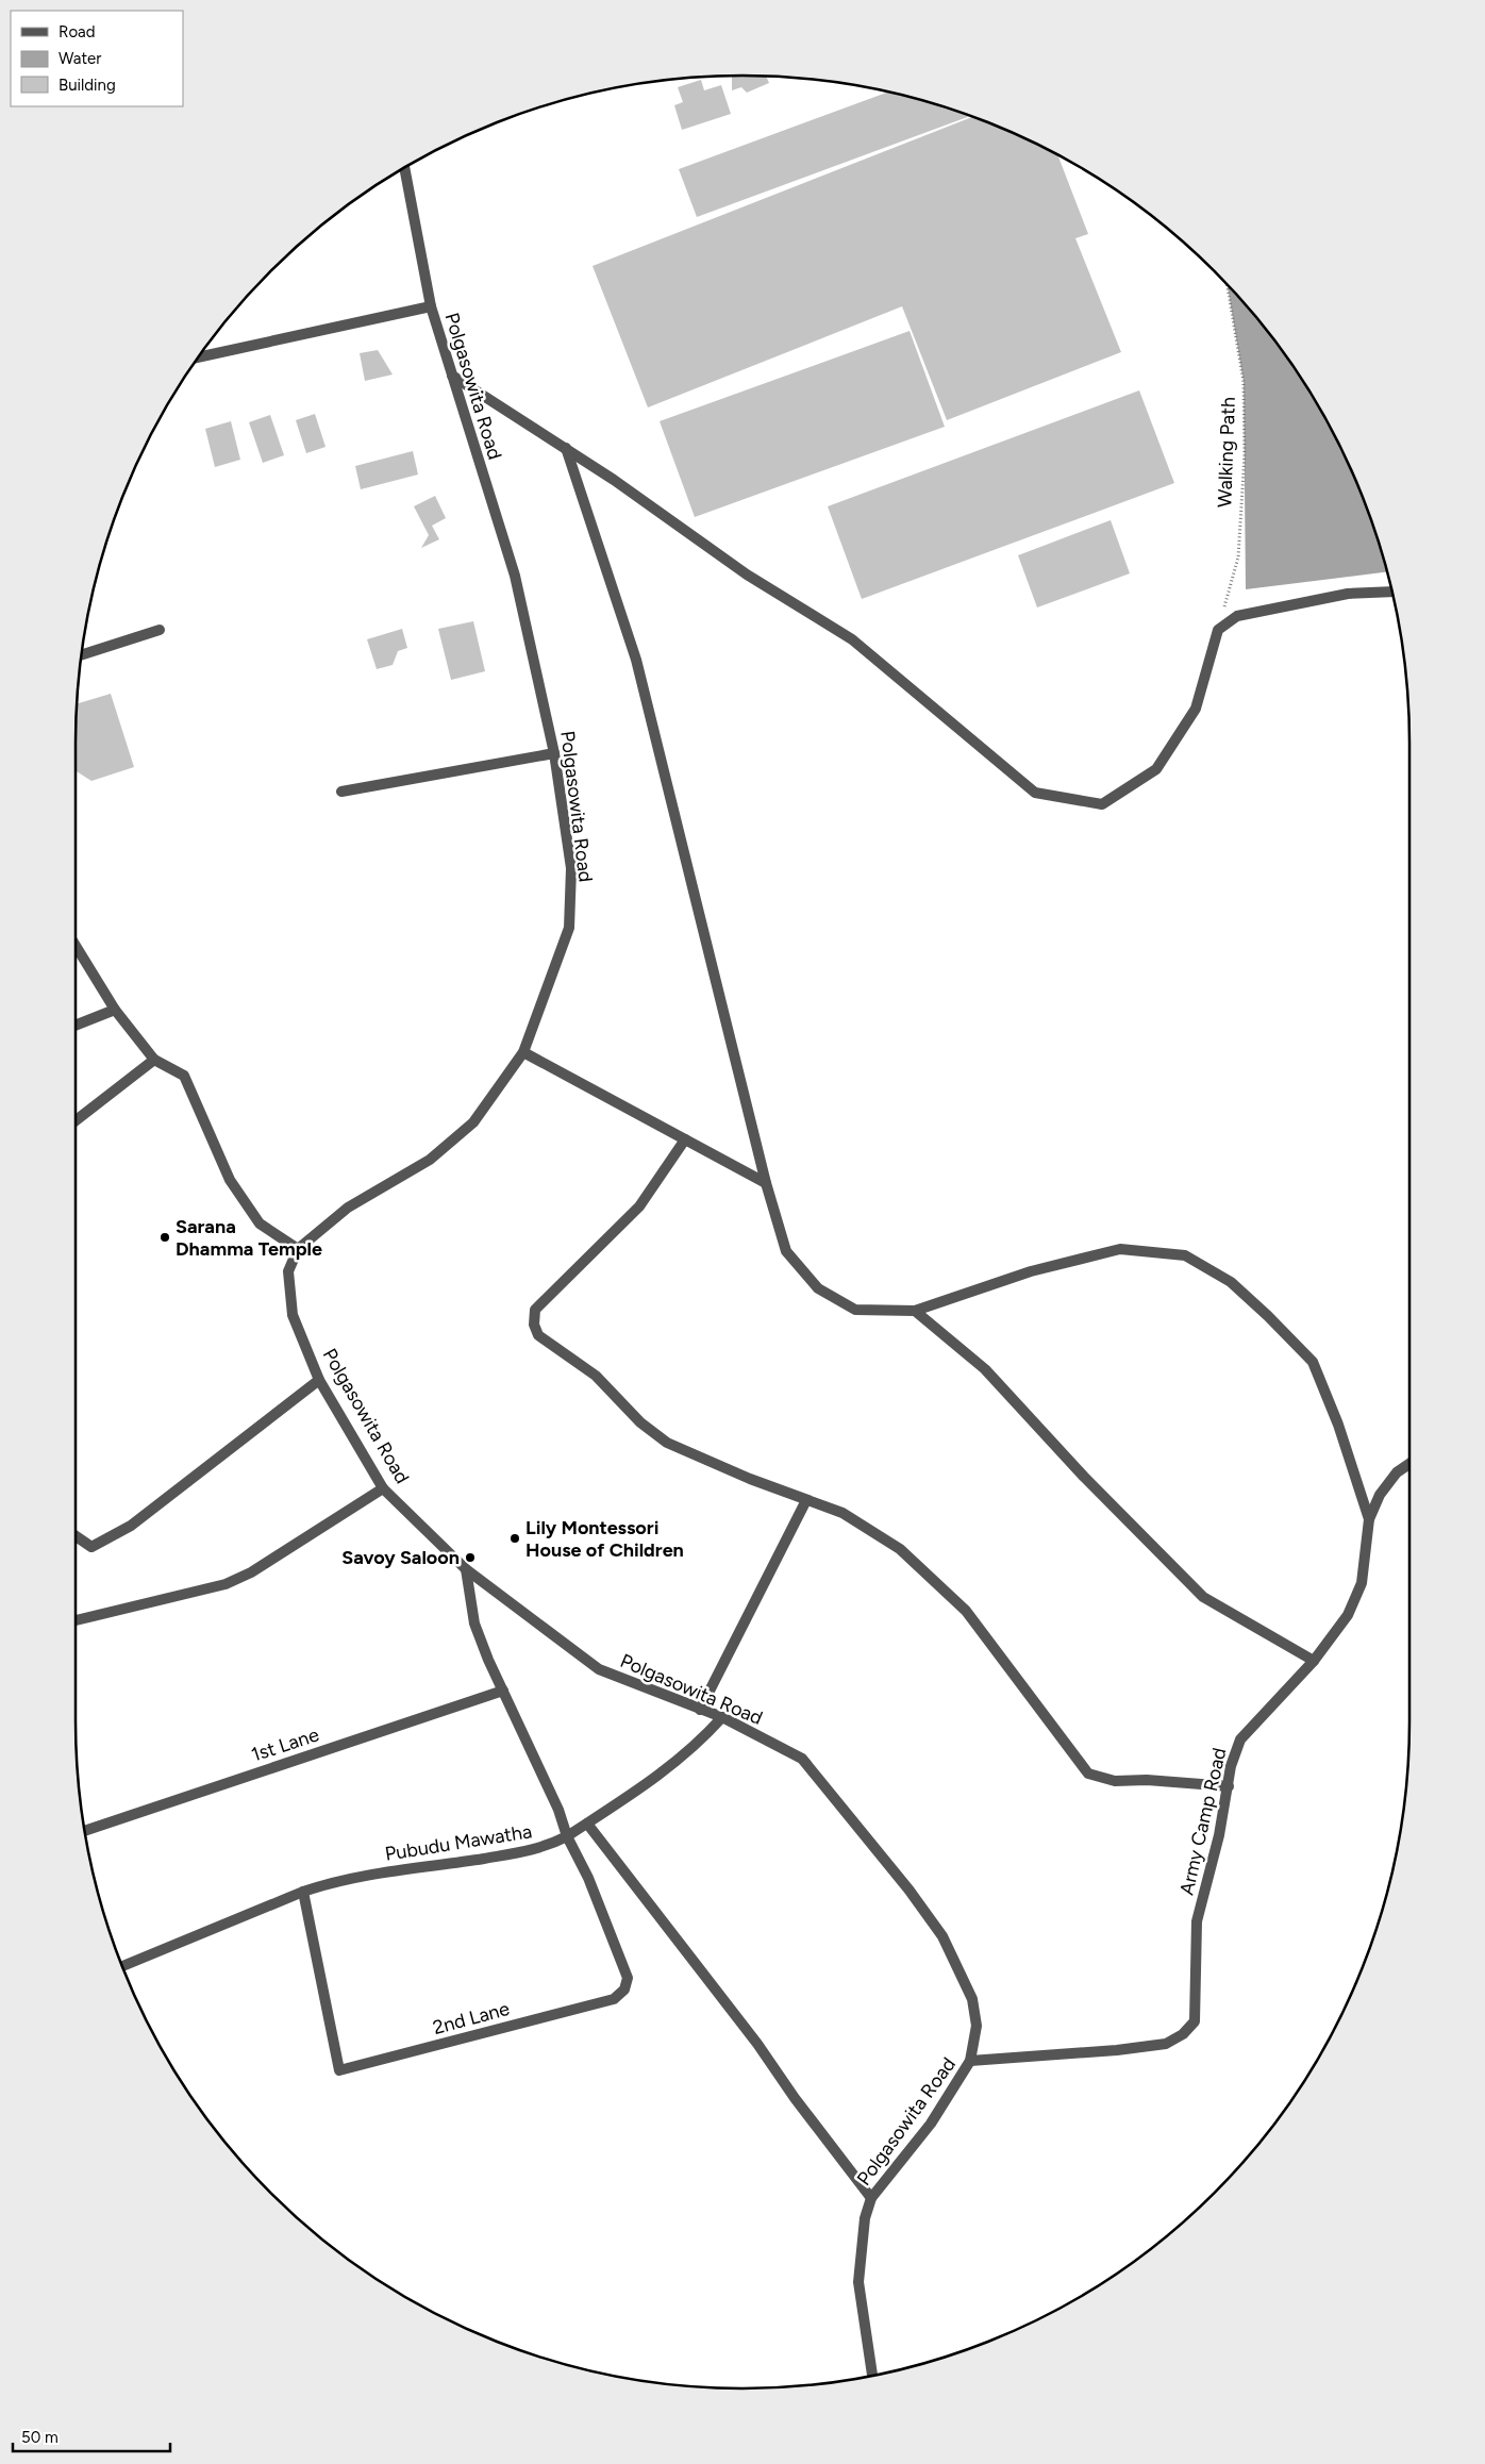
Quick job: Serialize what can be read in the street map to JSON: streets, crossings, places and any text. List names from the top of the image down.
{
  "streets": {
    "street": [
      "Polgasowita Road",
      "1st Lane",
      "Army Camp Road",
      "Pubudu Mawatha",
      "2nd Lane"
    ],
    "path": ["Walking Path"]
  },
  "crossings": [
    ["Polgasowita Road", "Army Camp Road"],
    ["Polgasowita Road", "Pubudu Mawatha"],
    ["Pubudu Mawatha", "2nd Lane"]
  ],
  "places": ["Sarana Dhamma Temple", "Lily Montessori House of Children", "Savoy Saloon"],
  "legend": ["Road", "Water", "Building"],
  "scale_bar": "50 m"
}
